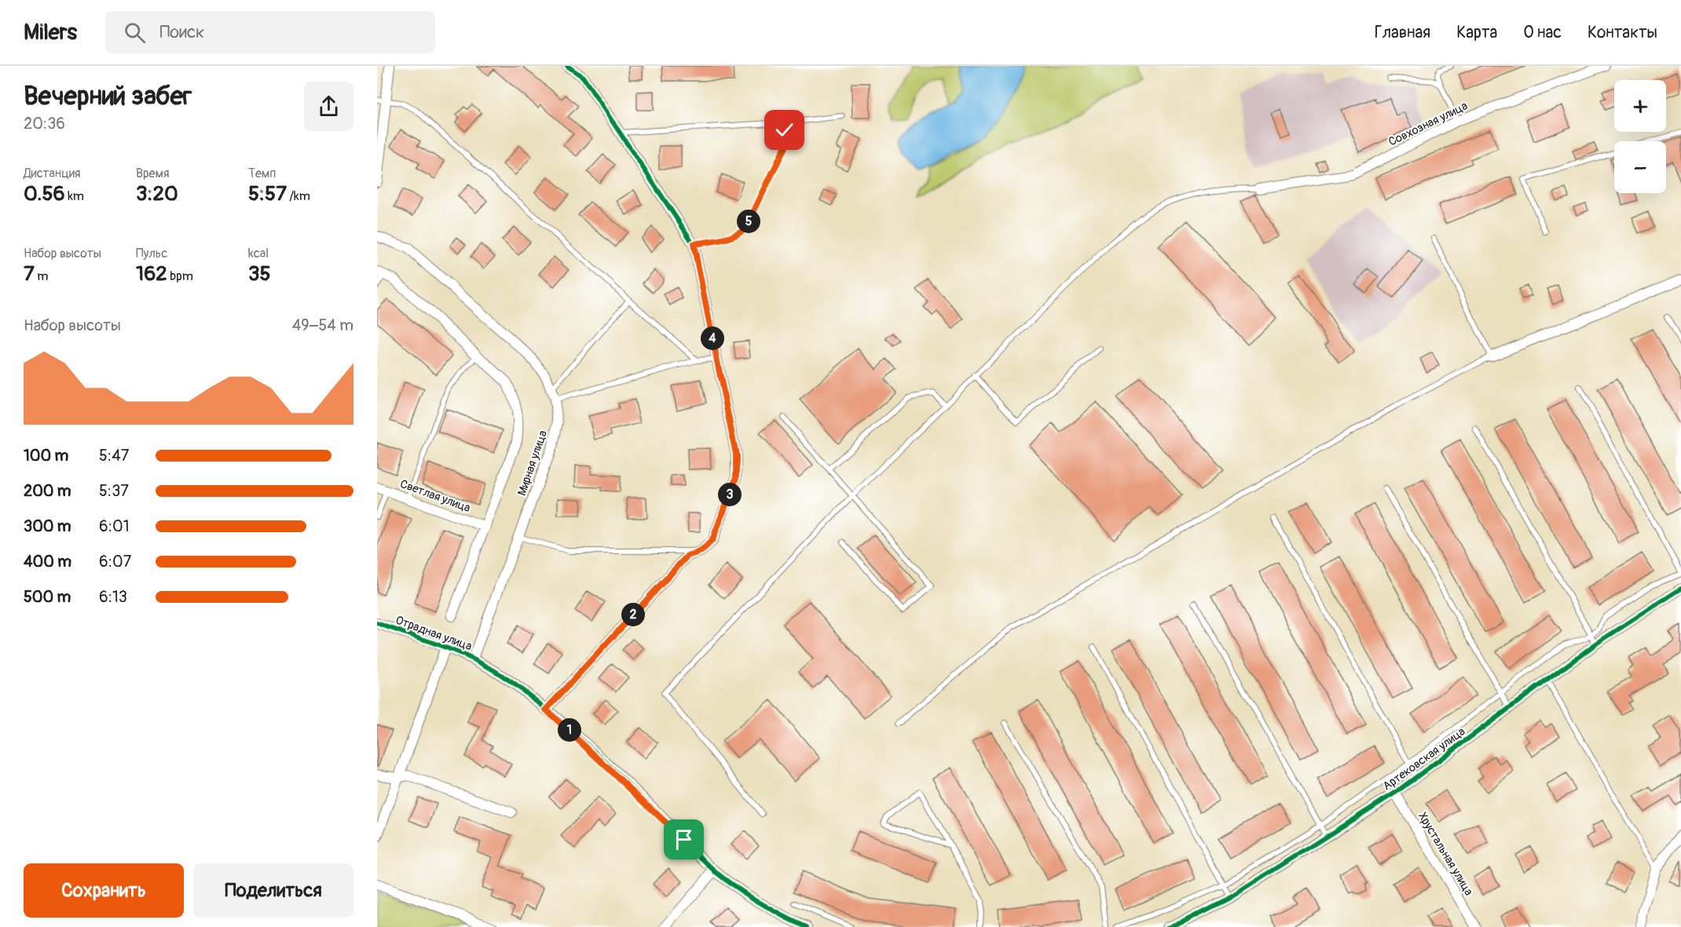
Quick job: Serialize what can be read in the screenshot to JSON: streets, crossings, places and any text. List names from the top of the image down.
{
  "streets": {
    "street": [
      "Совхозная улица",
      "Мирная улица",
      "Светлая улица",
      "Отрадная улица",
      "Артековская улица",
      "Хрустальная улица"
    ]
  },
  "crossings": [
    ["Мирная улица", "Светлая улица"],
    ["Мирная улица", "Отрадная улица"],
    ["Артековская улица", "Хрустальная улица"]
  ],
  "page": {
    "header": "Milers",
    "search": "Поиск",
    "nav": [
      "Главная",
      "Карта",
      "О нас",
      "Контакты"
    ],
    "heading": ["Вечерний забег", "20:36"],
    "map_buttons": ["+", "−"],
    "stats": [
      ["Дистанция", "0.56 km"],
      ["Время", "3:20"],
      ["Темп", "5:57 /km"],
      ["Набор высоты", "7 m"],
      ["Пульс", "162 bpm"],
      ["kcal", "35"]
    ],
    "pins": [
      "5",
      "4",
      "3",
      "2",
      "1"
    ],
    "chart": ["Набор высоты", "49–54 m"],
    "list": [
      {
        "name": "100 m",
        "note": "5:47"
      },
      {
        "name": "200 m",
        "note": "5:37"
      },
      {
        "name": "300 m",
        "note": "6:01"
      },
      {
        "name": "400 m",
        "note": "6:07"
      },
      {
        "name": "500 m",
        "note": "6:13"
      }
    ],
    "buttons": ["Сохранить", "Поделиться"]
  }
}
